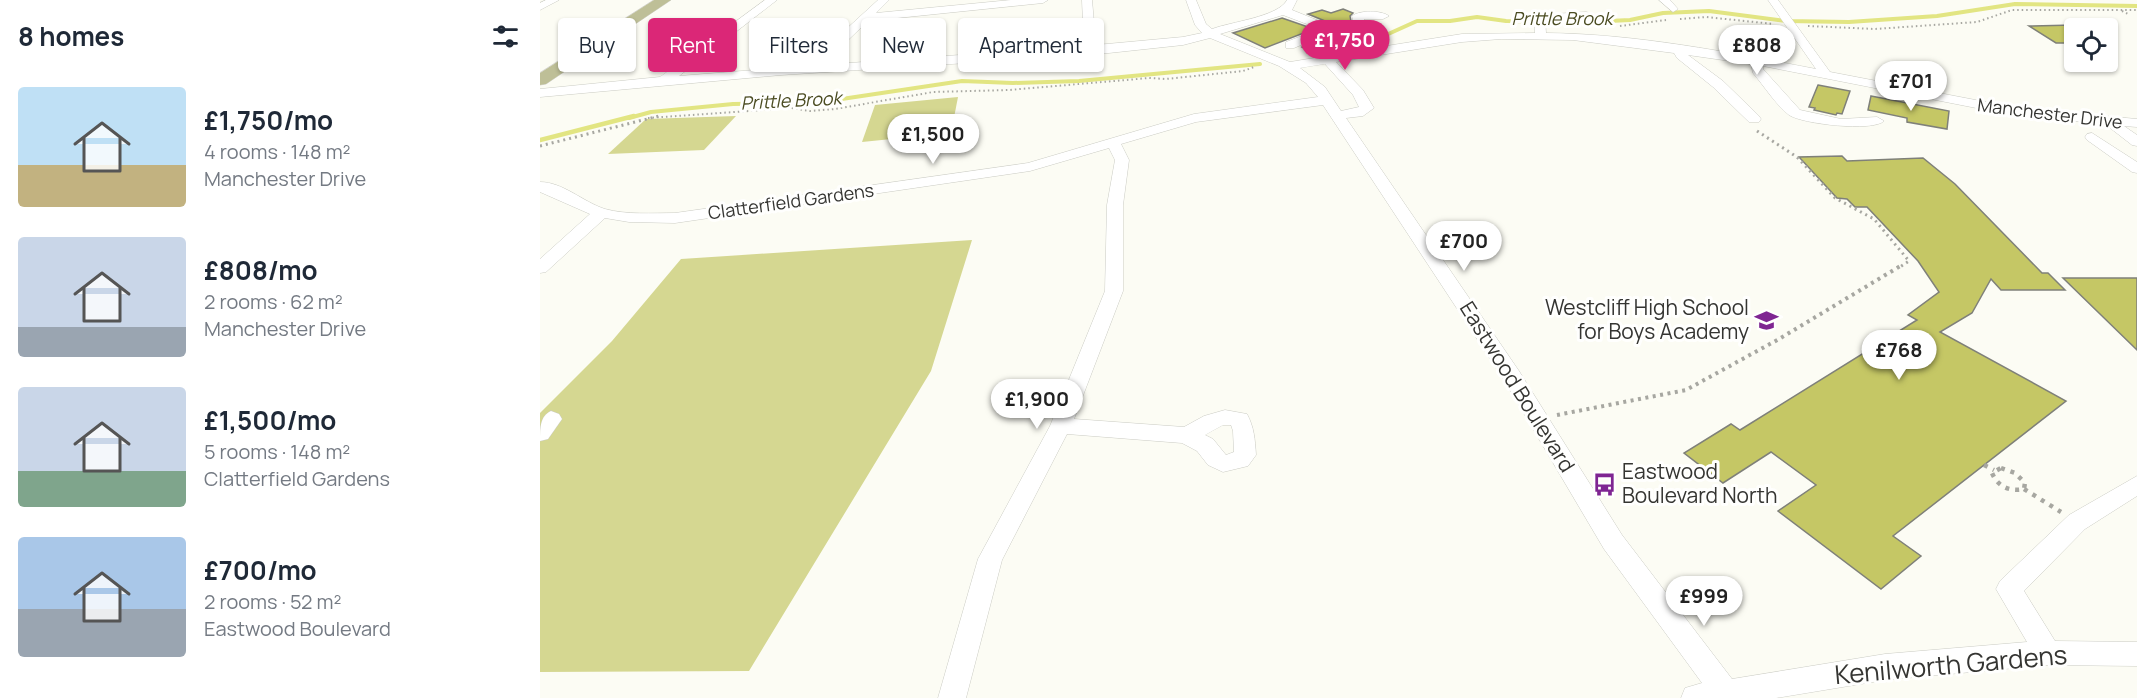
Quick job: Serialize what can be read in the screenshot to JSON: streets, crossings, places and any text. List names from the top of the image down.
{
  "streets": {
    "street": [
      "Manchester Drive",
      "Clatterfield Gardens",
      "Eastwood Boulevard",
      "Kenilworth Gardens"
    ]
  },
  "crossings": [
    ["Manchester Drive", "Eastwood Boulevard"],
    ["Clatterfield Gardens", "Eastwood Boulevard"],
    ["Eastwood Boulevard", "Kenilworth Gardens"]
  ],
  "water": ["Prittle Brook"],
  "places": {
    "school or university": ["Westcliff High School for Boys Academy"],
    "bus stop": ["Eastwood Boulevard North"]
  },
  "page": {
    "heading": "8 homes",
    "chip": [
      "Buy",
      "Rent",
      "Filters",
      "New",
      "Apartment"
    ],
    "price": [
      "£1,750",
      "£808",
      "£701",
      "£1,500",
      "£700",
      "£768",
      "£1,900",
      "£999"
    ],
    "list": [
      {
        "name": "£1,750/mo",
        "note": "4 rooms · 148 m² · Manchester Drive"
      },
      {
        "name": "£808/mo",
        "note": "2 rooms · 62 m² · Manchester Drive"
      },
      {
        "name": "£1,500/mo",
        "note": "5 rooms · 148 m² · Clatterfield Gardens"
      },
      {
        "name": "£700/mo",
        "note": "2 rooms · 52 m² · Eastwood Boulevard"
      }
    ]
  }
}
